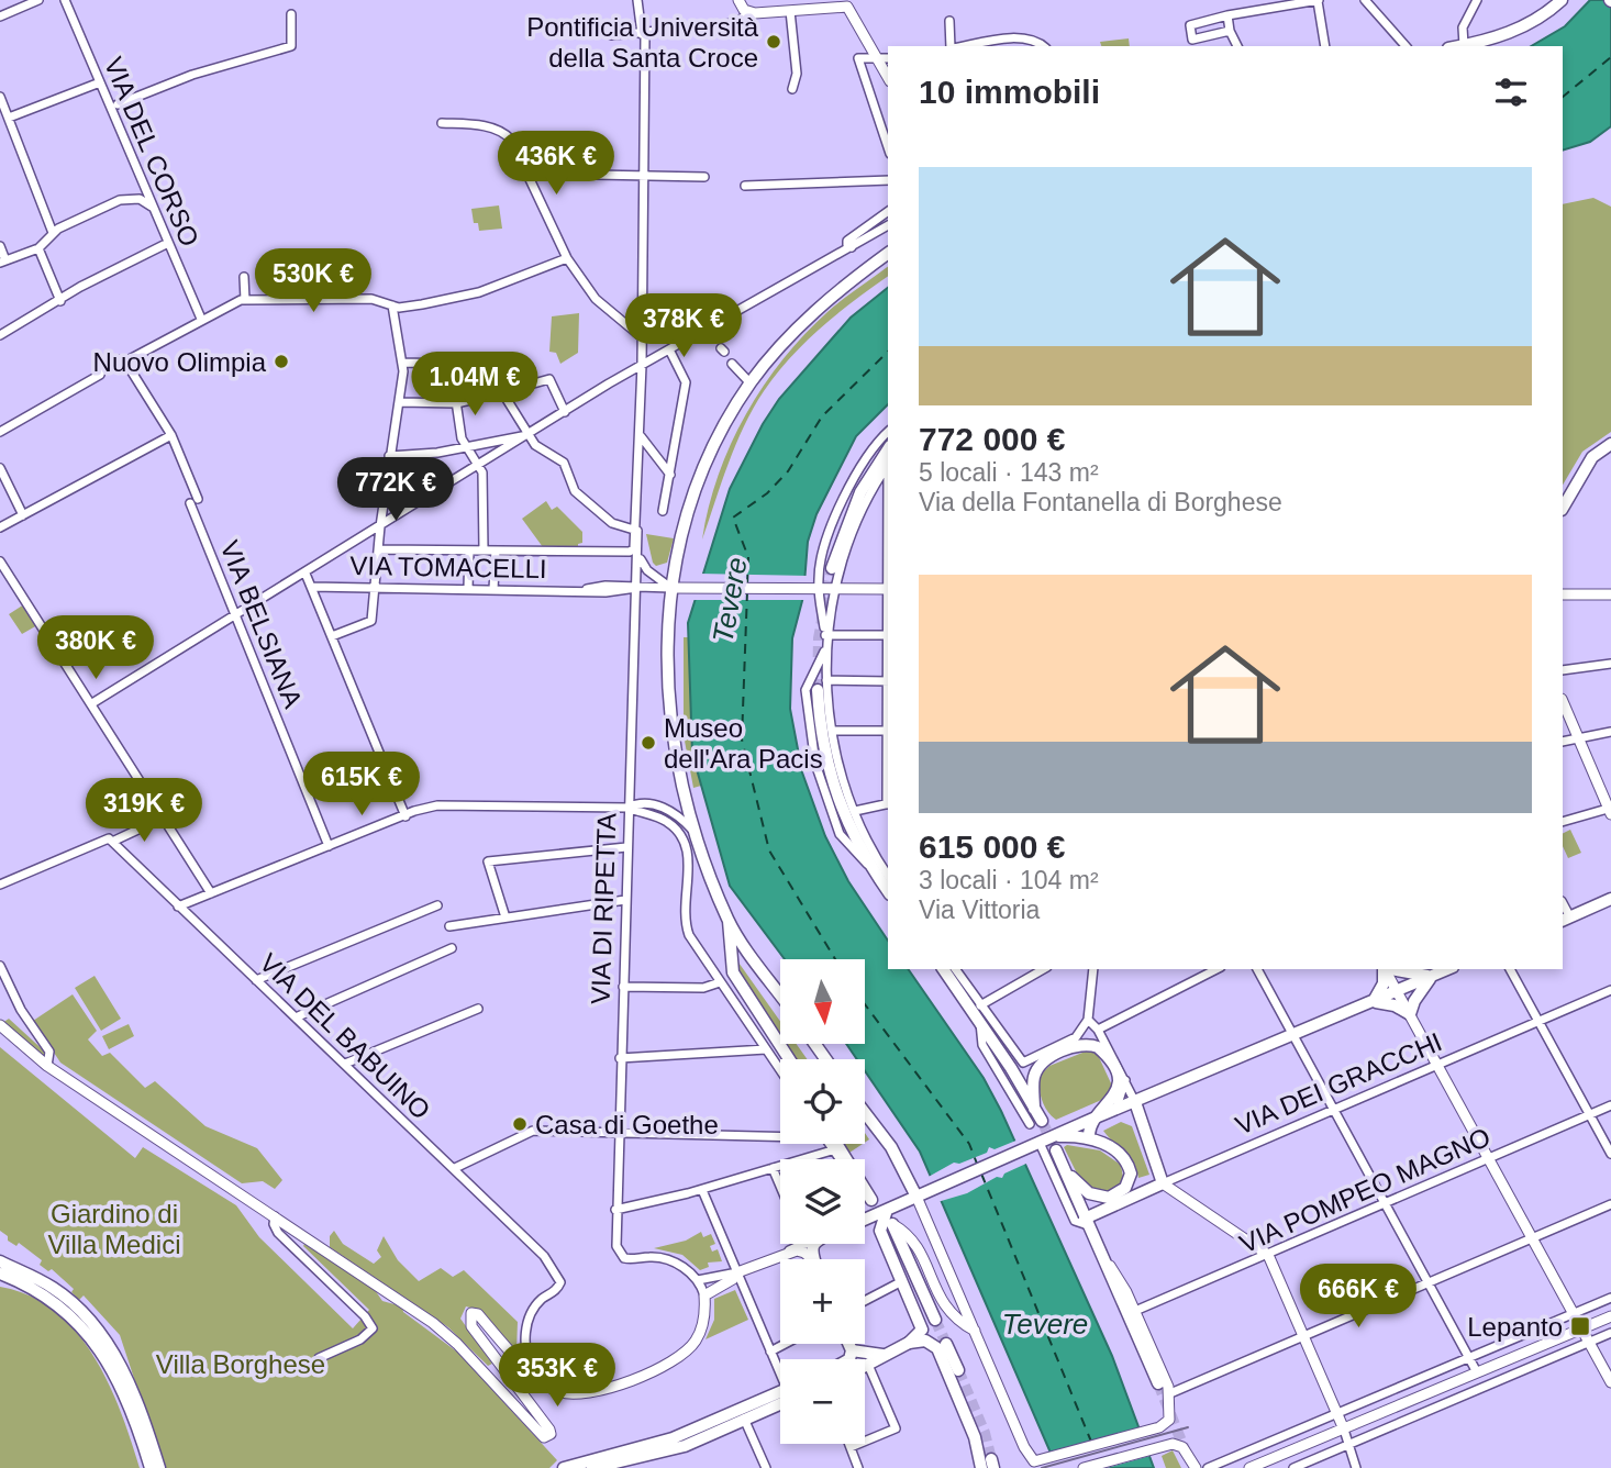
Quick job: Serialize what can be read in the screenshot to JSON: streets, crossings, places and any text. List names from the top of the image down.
{
  "streets": {
    "main road": ["VIA DEI GRACCHI"],
    "street": [
      "VIA DEL CORSO",
      "VIA TOMACELLI",
      "VIA BELSIANA",
      "VIA DI RIPETTA",
      "VIA DEL BABUINO",
      "VIA POMPEO MAGNO"
    ]
  },
  "crossings": [
    ["VIA TOMACELLI", "VIA DI RIPETTA"]
  ],
  "water": ["Tevere"],
  "parks": ["Giardino di Villa Medici", "Villa Borghese"],
  "places": {
    "other": [
      "Pontificia Università della Santa Croce",
      "Nuovo Olimpia",
      "Museo dell'Ara Pacis",
      "Casa di Goethe"
    ],
    "transit": ["Lepanto"]
  },
  "north": "bottom",
  "page": {
    "heading": "10 immobili",
    "price": [
      "436K €",
      "530K €",
      "378K €",
      "1.04M €",
      "772K €",
      "380K €",
      "615K €",
      "319K €",
      "666K €",
      "353K €"
    ],
    "list": [
      {
        "name": "772 000 €",
        "note": "5 locali · 143 m² · Via della Fontanella di Borghese"
      },
      {
        "name": "615 000 €",
        "note": "3 locali · 104 m² · Via Vittoria"
      }
    ],
    "map_buttons": ["+", "−"]
  }
}
